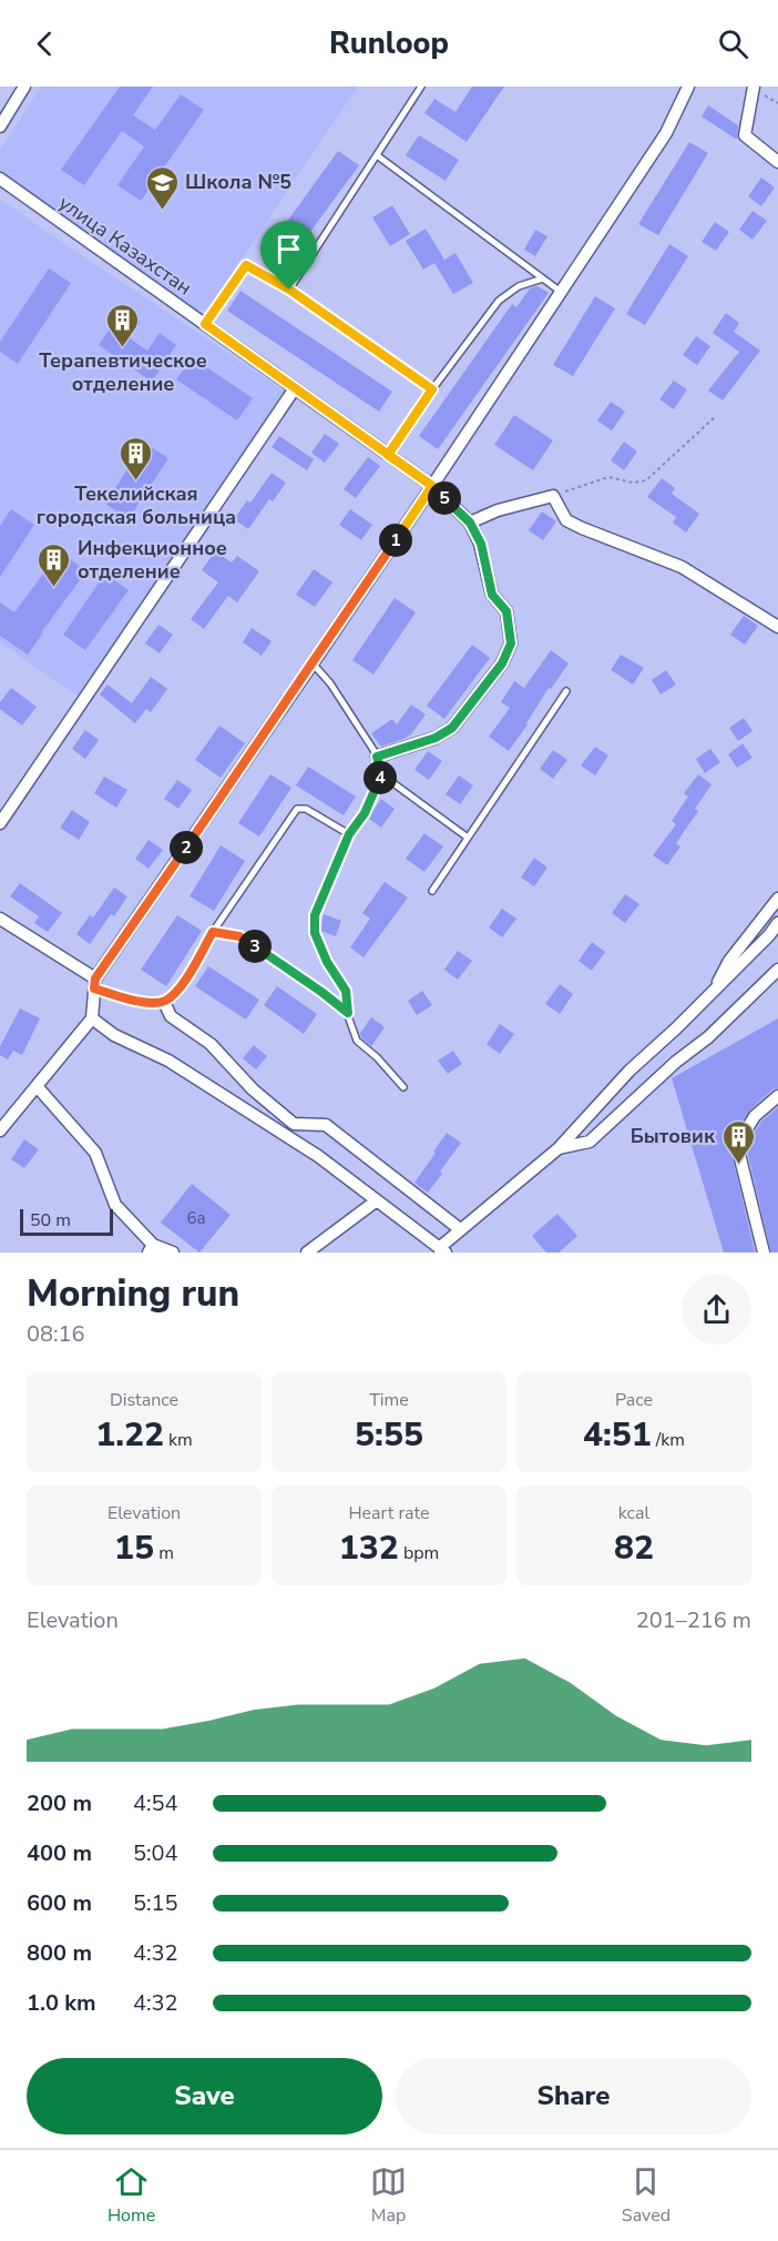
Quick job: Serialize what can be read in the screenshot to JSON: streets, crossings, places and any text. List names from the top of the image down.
{
  "streets": {
    "street": ["улица Казахстан"]
  },
  "places": {
    "school or university": ["Школа №5"],
    "building": [
      "Терапевтическое отделение",
      "Текелийская городская больница",
      "Инфекционное отделение",
      "Бытовик"
    ]
  },
  "house_numbers": ["6а"],
  "scale_bar": "50 m",
  "page": {
    "header": "Runloop",
    "pins": [
      "5",
      "1",
      "4",
      "2",
      "3"
    ],
    "scale": "50 m",
    "heading": ["Morning run", "08:16"],
    "stats": [
      ["Distance", "1.22 km"],
      ["Time", "5:55"],
      ["Pace", "4:51 /km"],
      ["Elevation", "15 m"],
      ["Heart rate", "132 bpm"],
      ["kcal", "82"]
    ],
    "chart": ["Elevation", "201–216 m"],
    "list": [
      {
        "name": "200 m",
        "note": "4:54"
      },
      {
        "name": "400 m",
        "note": "5:04"
      },
      {
        "name": "600 m",
        "note": "5:15"
      },
      {
        "name": "800 m",
        "note": "4:32"
      },
      {
        "name": "1.0 km",
        "note": "4:32"
      }
    ],
    "buttons": ["Save", "Share"],
    "tabs": ["Home", "Map", "Saved"]
  }
}
